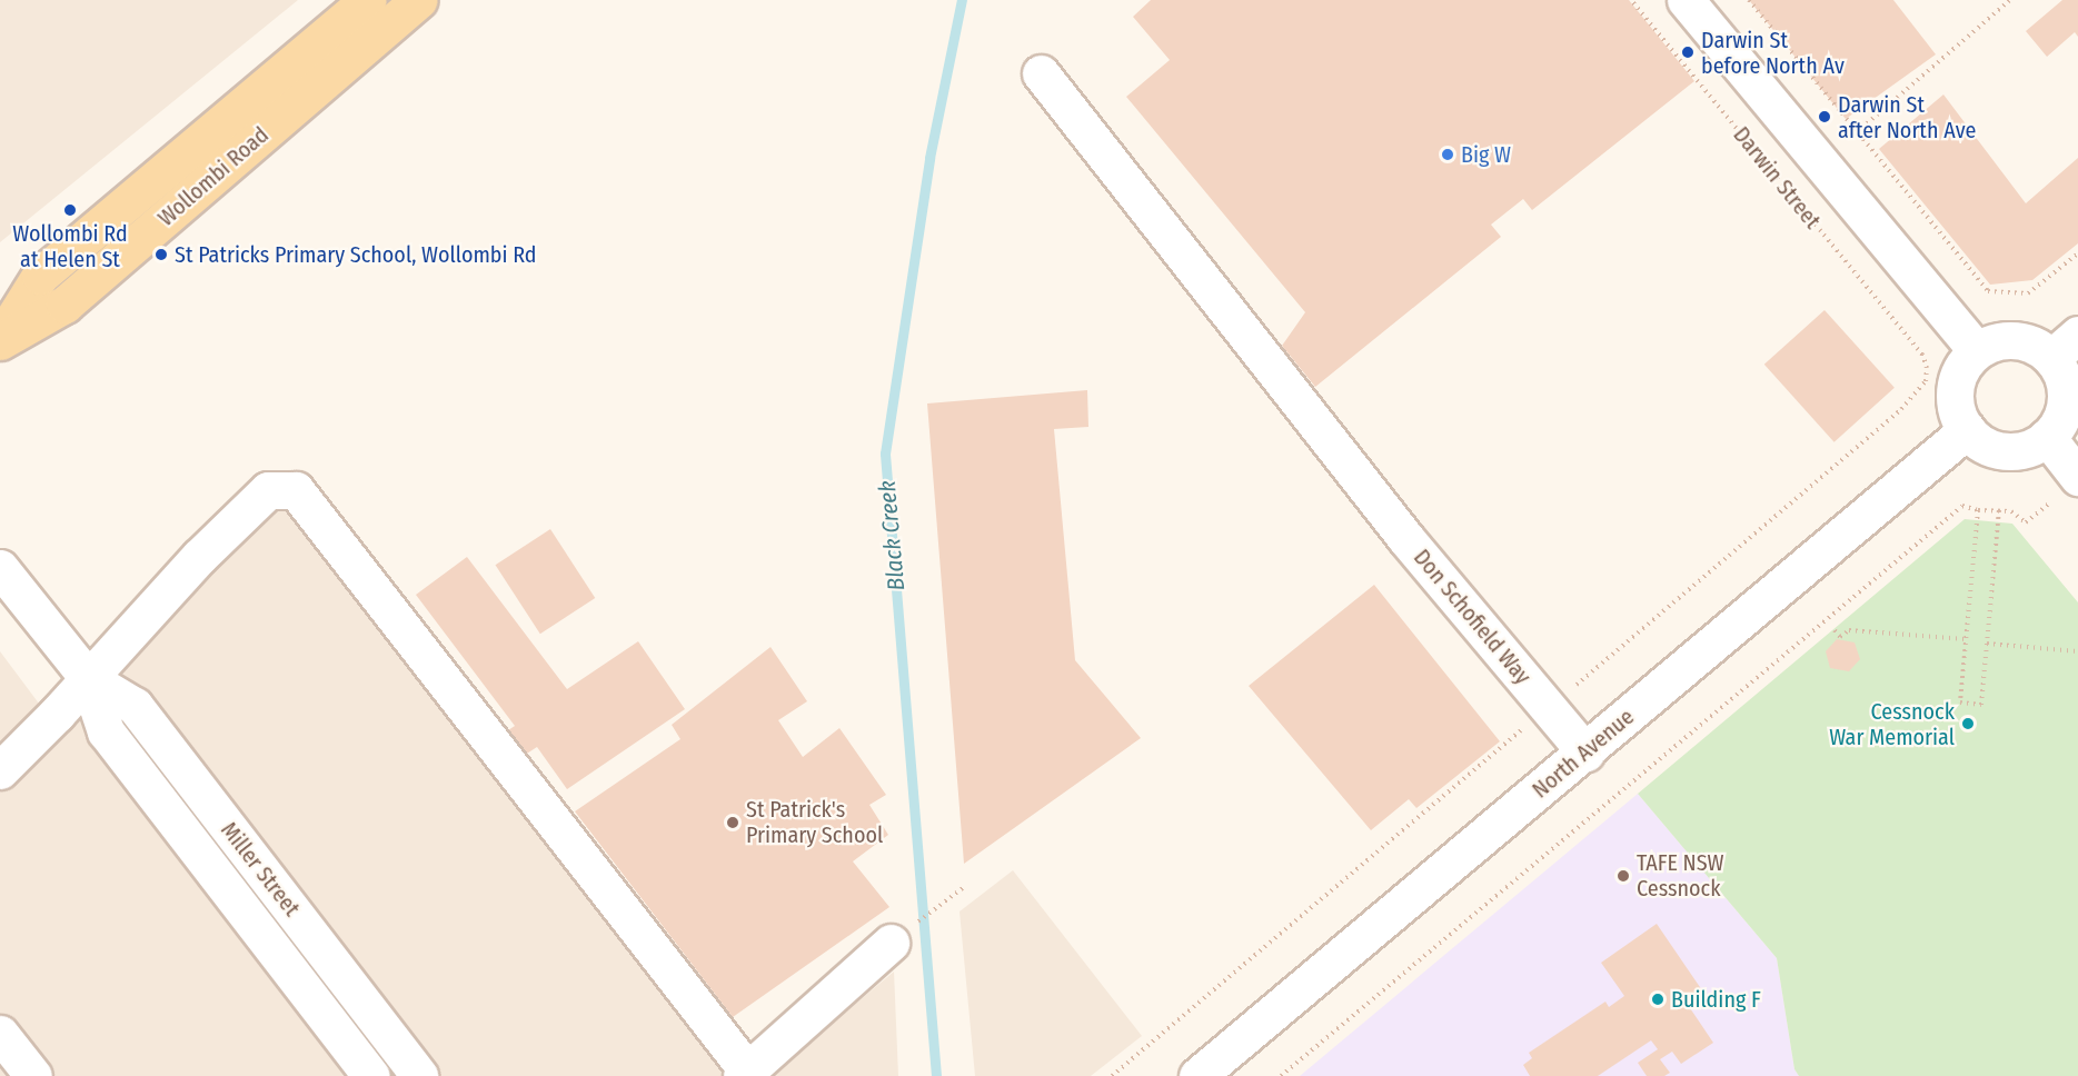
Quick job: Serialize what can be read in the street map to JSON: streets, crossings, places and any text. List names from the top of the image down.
{
  "streets": {
    "main road": ["Wollombi Road"],
    "street": [
      "Darwin Street",
      "Don Schofield Way",
      "North Avenue",
      "Miller Street"
    ]
  },
  "crossings": [
    ["Darwin Street", "North Avenue"],
    ["Don Schofield Way", "North Avenue"]
  ],
  "water": ["Black Creek"],
  "places": [
    "Darwin St before North Av",
    "Darwin St after North Ave",
    "Big W",
    "Wollombi Rd at Helen St",
    "St Patricks Primary School, Wollombi Rd",
    "Cessnock War Memorial",
    "St Patrick's Primary School",
    "TAFE NSW Cessnock",
    "Building F"
  ]
}
